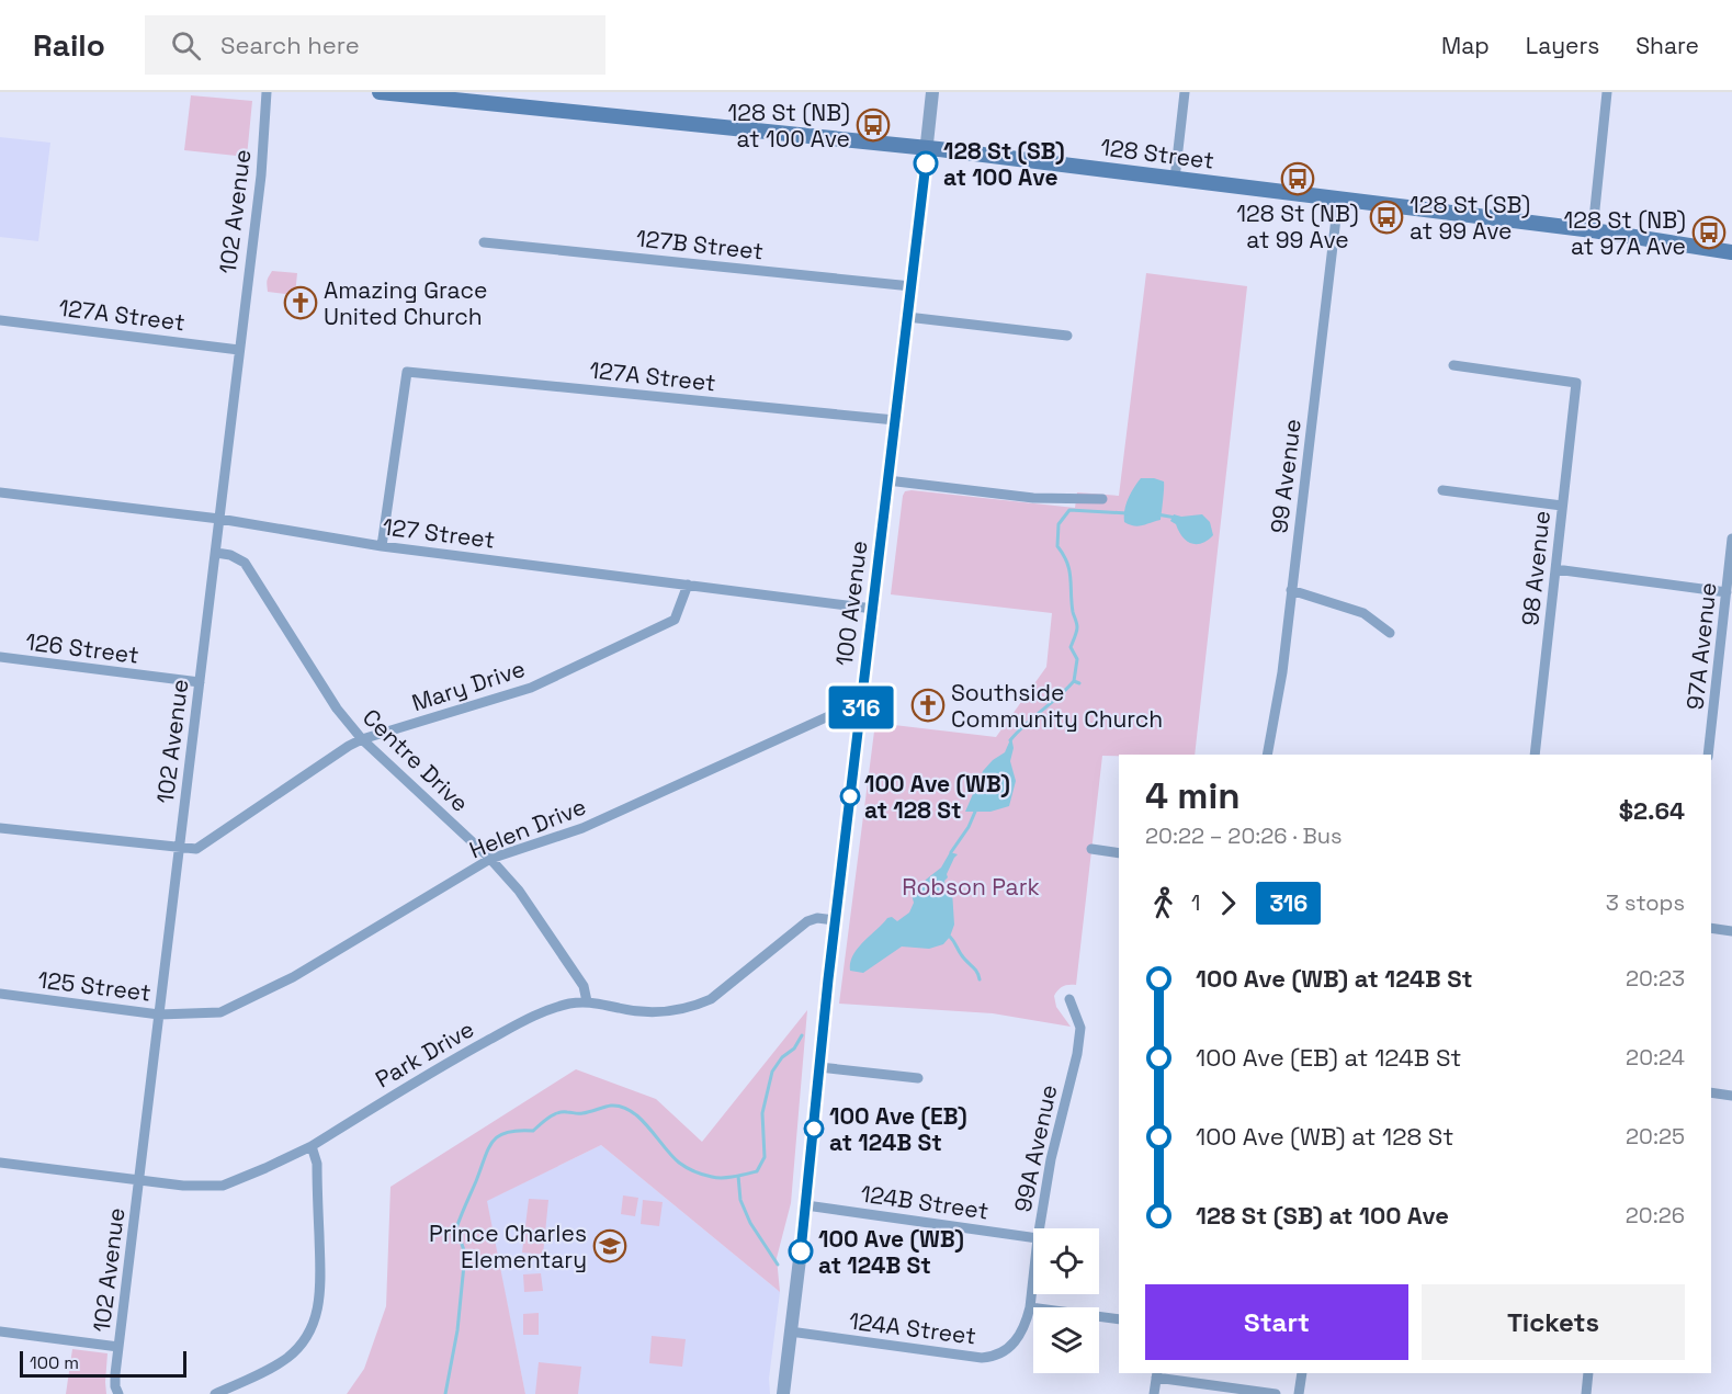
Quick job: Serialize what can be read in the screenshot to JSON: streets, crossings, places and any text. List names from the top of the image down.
{
  "streets": {
    "main road": ["128 Street"],
    "street": [
      "102 Avenue",
      "127B Street",
      "127A Street",
      "99 Avenue",
      "127 Street",
      "98 Avenue",
      "100 Avenue",
      "97A Avenue",
      "126 Street",
      "Mary Drive",
      "Centre Drive",
      "Helen Drive",
      "125 Street",
      "Park Drive",
      "99A Avenue",
      "124B Street",
      "124A Street"
    ]
  },
  "crossings": [
    ["128 Street", "99 Avenue"],
    ["128 Street", "100 Avenue"],
    ["102 Avenue", "127A Street"],
    ["102 Avenue", "127 Street"],
    ["102 Avenue", "126 Street"],
    ["102 Avenue", "Mary Drive"],
    ["102 Avenue", "Centre Drive"],
    ["102 Avenue", "125 Street"],
    ["102 Avenue", "Park Drive"],
    ["127B Street", "100 Avenue"],
    ["127A Street", "127 Street"],
    ["127A Street", "100 Avenue"],
    ["127 Street", "100 Avenue"],
    ["127 Street", "Mary Drive"],
    ["100 Avenue", "Helen Drive"],
    ["100 Avenue", "Park Drive"],
    ["100 Avenue", "124B Street"],
    ["100 Avenue", "124A Street"],
    ["Mary Drive", "Centre Drive"],
    ["Centre Drive", "Helen Drive"],
    ["Centre Drive", "Park Drive"],
    ["Helen Drive", "125 Street"],
    ["99A Avenue", "124A Street"]
  ],
  "parks": ["Robson Park"],
  "places": {
    "bus stop": [
      "128 St (NB) at 100 Ave",
      "128 St (NB) at 99 Ave",
      "128 St (SB) at 99 Ave",
      "128 St (NB) at 97A Ave"
    ],
    "other": [
      "128 St (SB) at 100 Ave",
      "100 Ave (WB) at 128 St",
      "100 Ave (EB) at 124B St",
      "100 Ave (WB) at 124B St"
    ],
    "church": ["Amazing Grace United Church", "Southside Community Church"],
    "school or university": ["Prince Charles Elementary"]
  },
  "lines": ["bus line 316"],
  "scale_bar": "100 m",
  "page": {
    "header": "Railo",
    "search": "Search here",
    "nav": ["Map", "Layers", "Share"],
    "on_map": "316",
    "heading": ["4 min", "20:22 – 20:26 · Bus", "$2.64"],
    "legs": ["1", "316", "3 stops"],
    "list": [
      {
        "name": "100 Ave (WB) at 124B St",
        "value": "20:23"
      },
      {
        "name": "100 Ave (EB) at 124B St",
        "value": "20:24"
      },
      {
        "name": "100 Ave (WB) at 128 St",
        "value": "20:25"
      },
      {
        "name": "128 St (SB) at 100 Ave",
        "value": "20:26"
      }
    ],
    "buttons": ["Start", "Tickets"],
    "scale": "100 m"
  }
}
